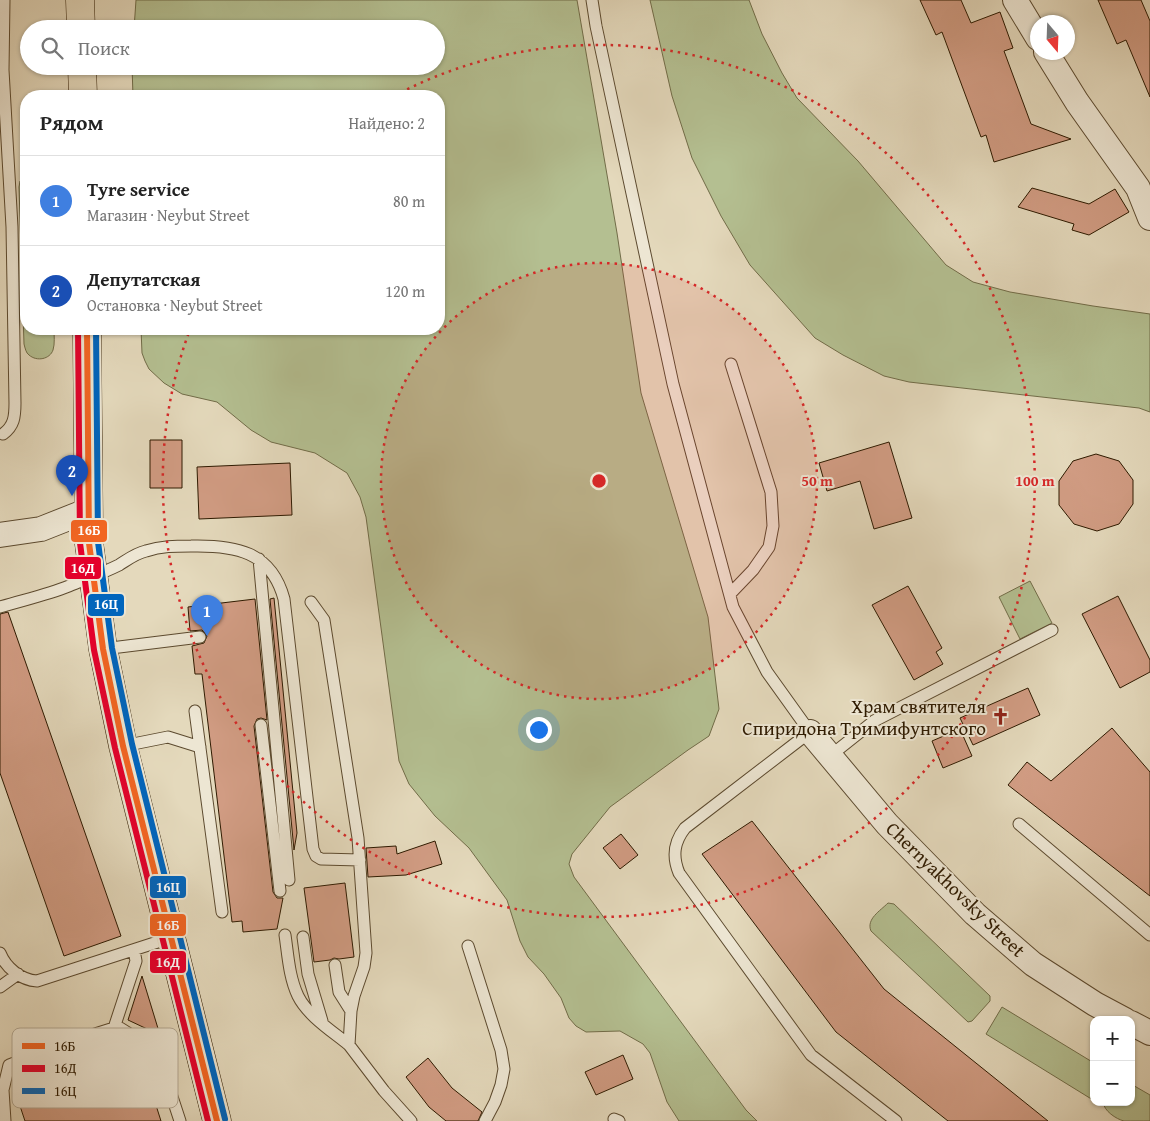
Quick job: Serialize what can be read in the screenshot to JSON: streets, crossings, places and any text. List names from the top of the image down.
{
  "streets": {
    "street": ["Chernyakhovsky Street"]
  },
  "places": {
    "church": ["Храм святителя Спиридона Тримифунтского"]
  },
  "lines": ["transit line 16Б", "transit line 16Д", "transit line 16Ц"],
  "legend": ["16Б", "16Д", "16Ц"],
  "north": "bottom",
  "page": {
    "search": "Поиск",
    "heading": ["Рядом", "Найдено: 2"],
    "list": [
      {
        "mark": "1",
        "name": "Tyre service",
        "note": "Магазин · Neybut Street",
        "value": "80 m"
      },
      {
        "mark": "2",
        "name": "Депутатская",
        "note": "Остановка · Neybut Street",
        "value": "120 m"
      }
    ],
    "pins": ["2", "1"],
    "map_buttons": ["+", "−"]
  },
  "rings": ["50 m", "100 m"]
}
